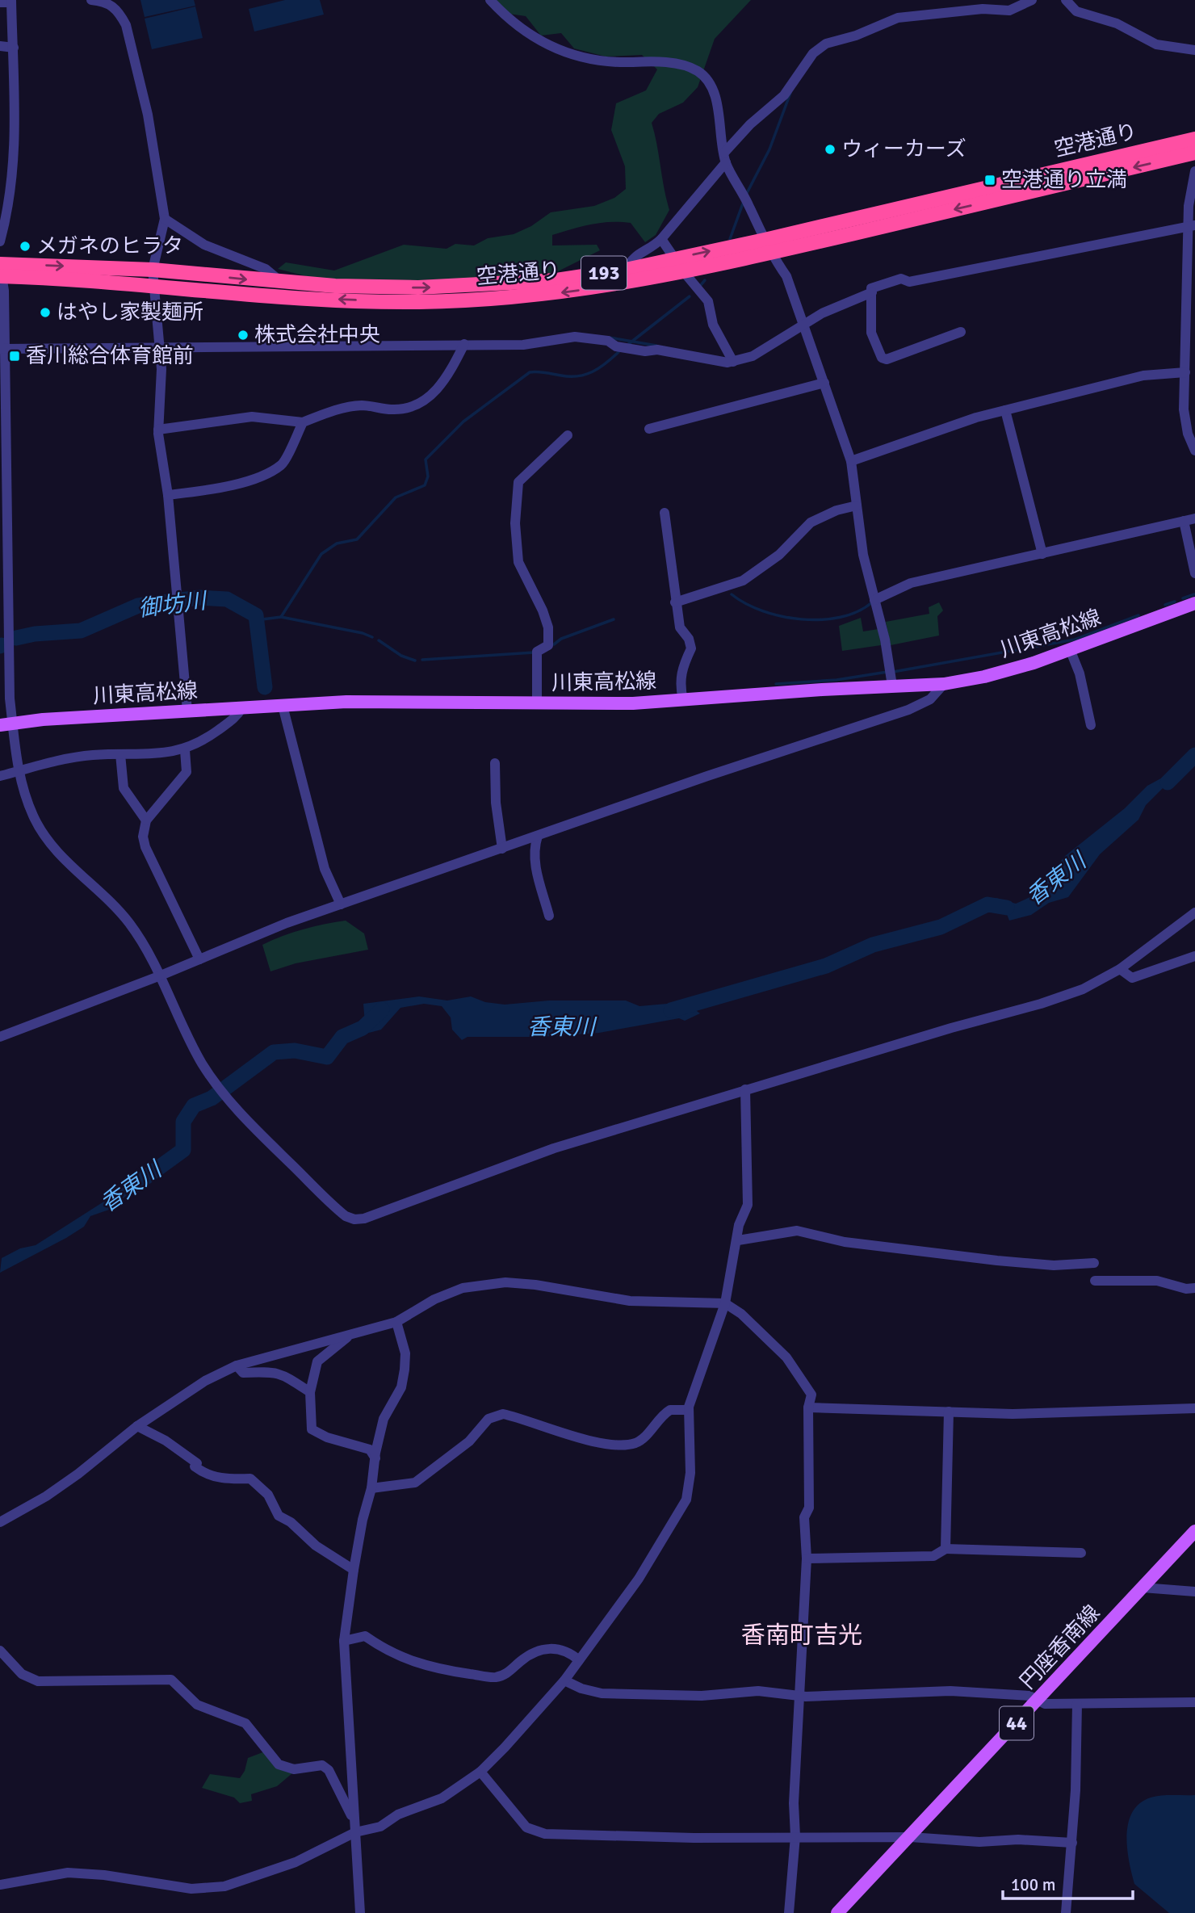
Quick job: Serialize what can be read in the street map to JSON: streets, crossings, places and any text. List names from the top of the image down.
{
  "streets": {
    "highway": ["空港通り", "193"],
    "main road": ["川東高松線", "円座香南線", "44"]
  },
  "districts": ["香南町吉光"],
  "water": ["御坊川", "香東川"],
  "places": {
    "other": [
      "ウィーカーズ",
      "メガネのヒラタ",
      "はやし家製麺所",
      "株式会社中央"
    ],
    "transit": ["空港通り立満", "香川総合体育館前"]
  },
  "scale_bar": "100 m"
}
